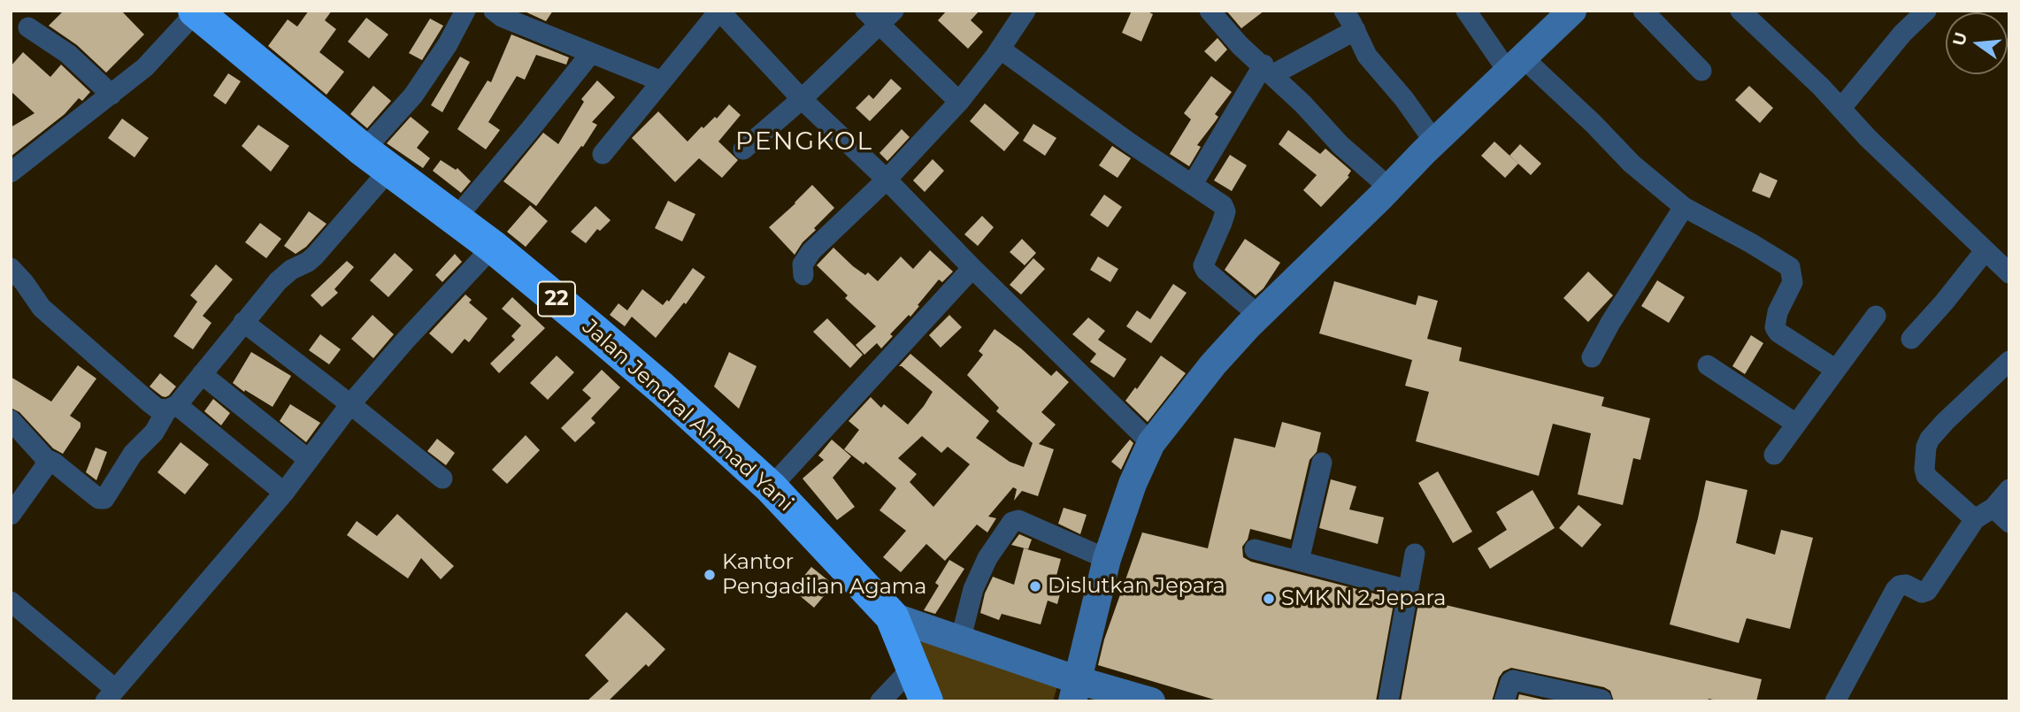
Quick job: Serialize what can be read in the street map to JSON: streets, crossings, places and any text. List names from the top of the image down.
{
  "streets": {
    "highway": ["22", "Jalan Jendral Ahmad Yani"]
  },
  "districts": ["PENGKOL"],
  "places": ["Kantor Pengadilan Agama", "Dislutkan Jepara", "SMK N 2 Jepara"],
  "north": "left"
}
